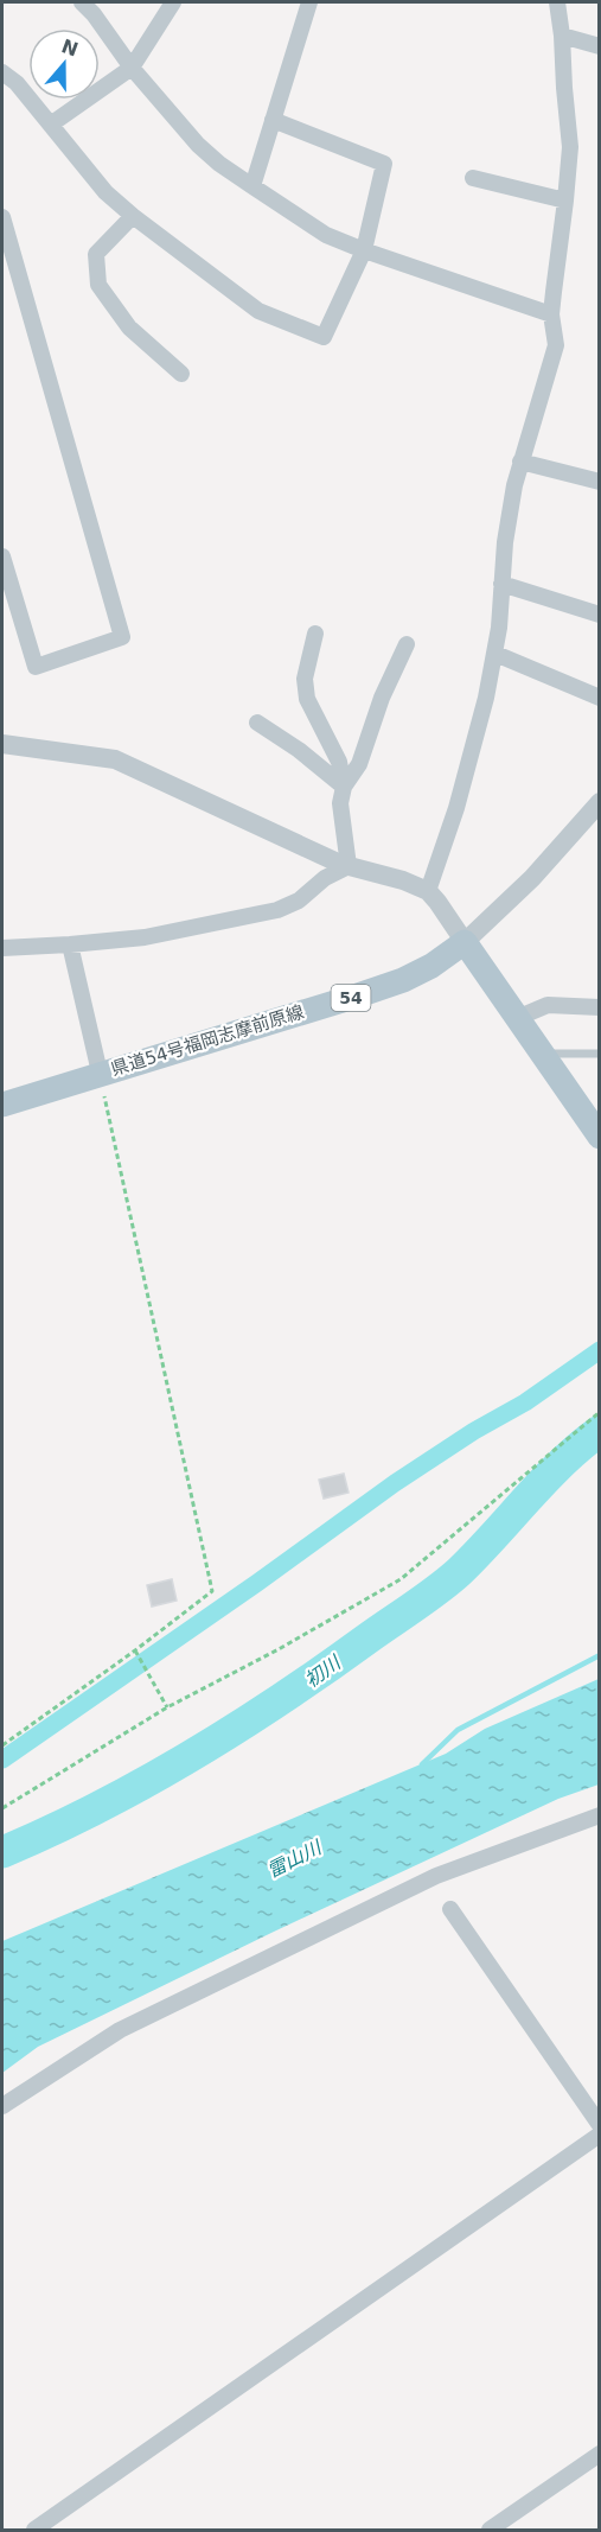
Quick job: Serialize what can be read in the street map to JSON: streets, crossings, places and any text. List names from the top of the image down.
{
  "streets": {
    "main road": ["54", "県道54号福岡志摩前原線"]
  },
  "water": ["初川", "雷山川"],
  "north": "top"
}
